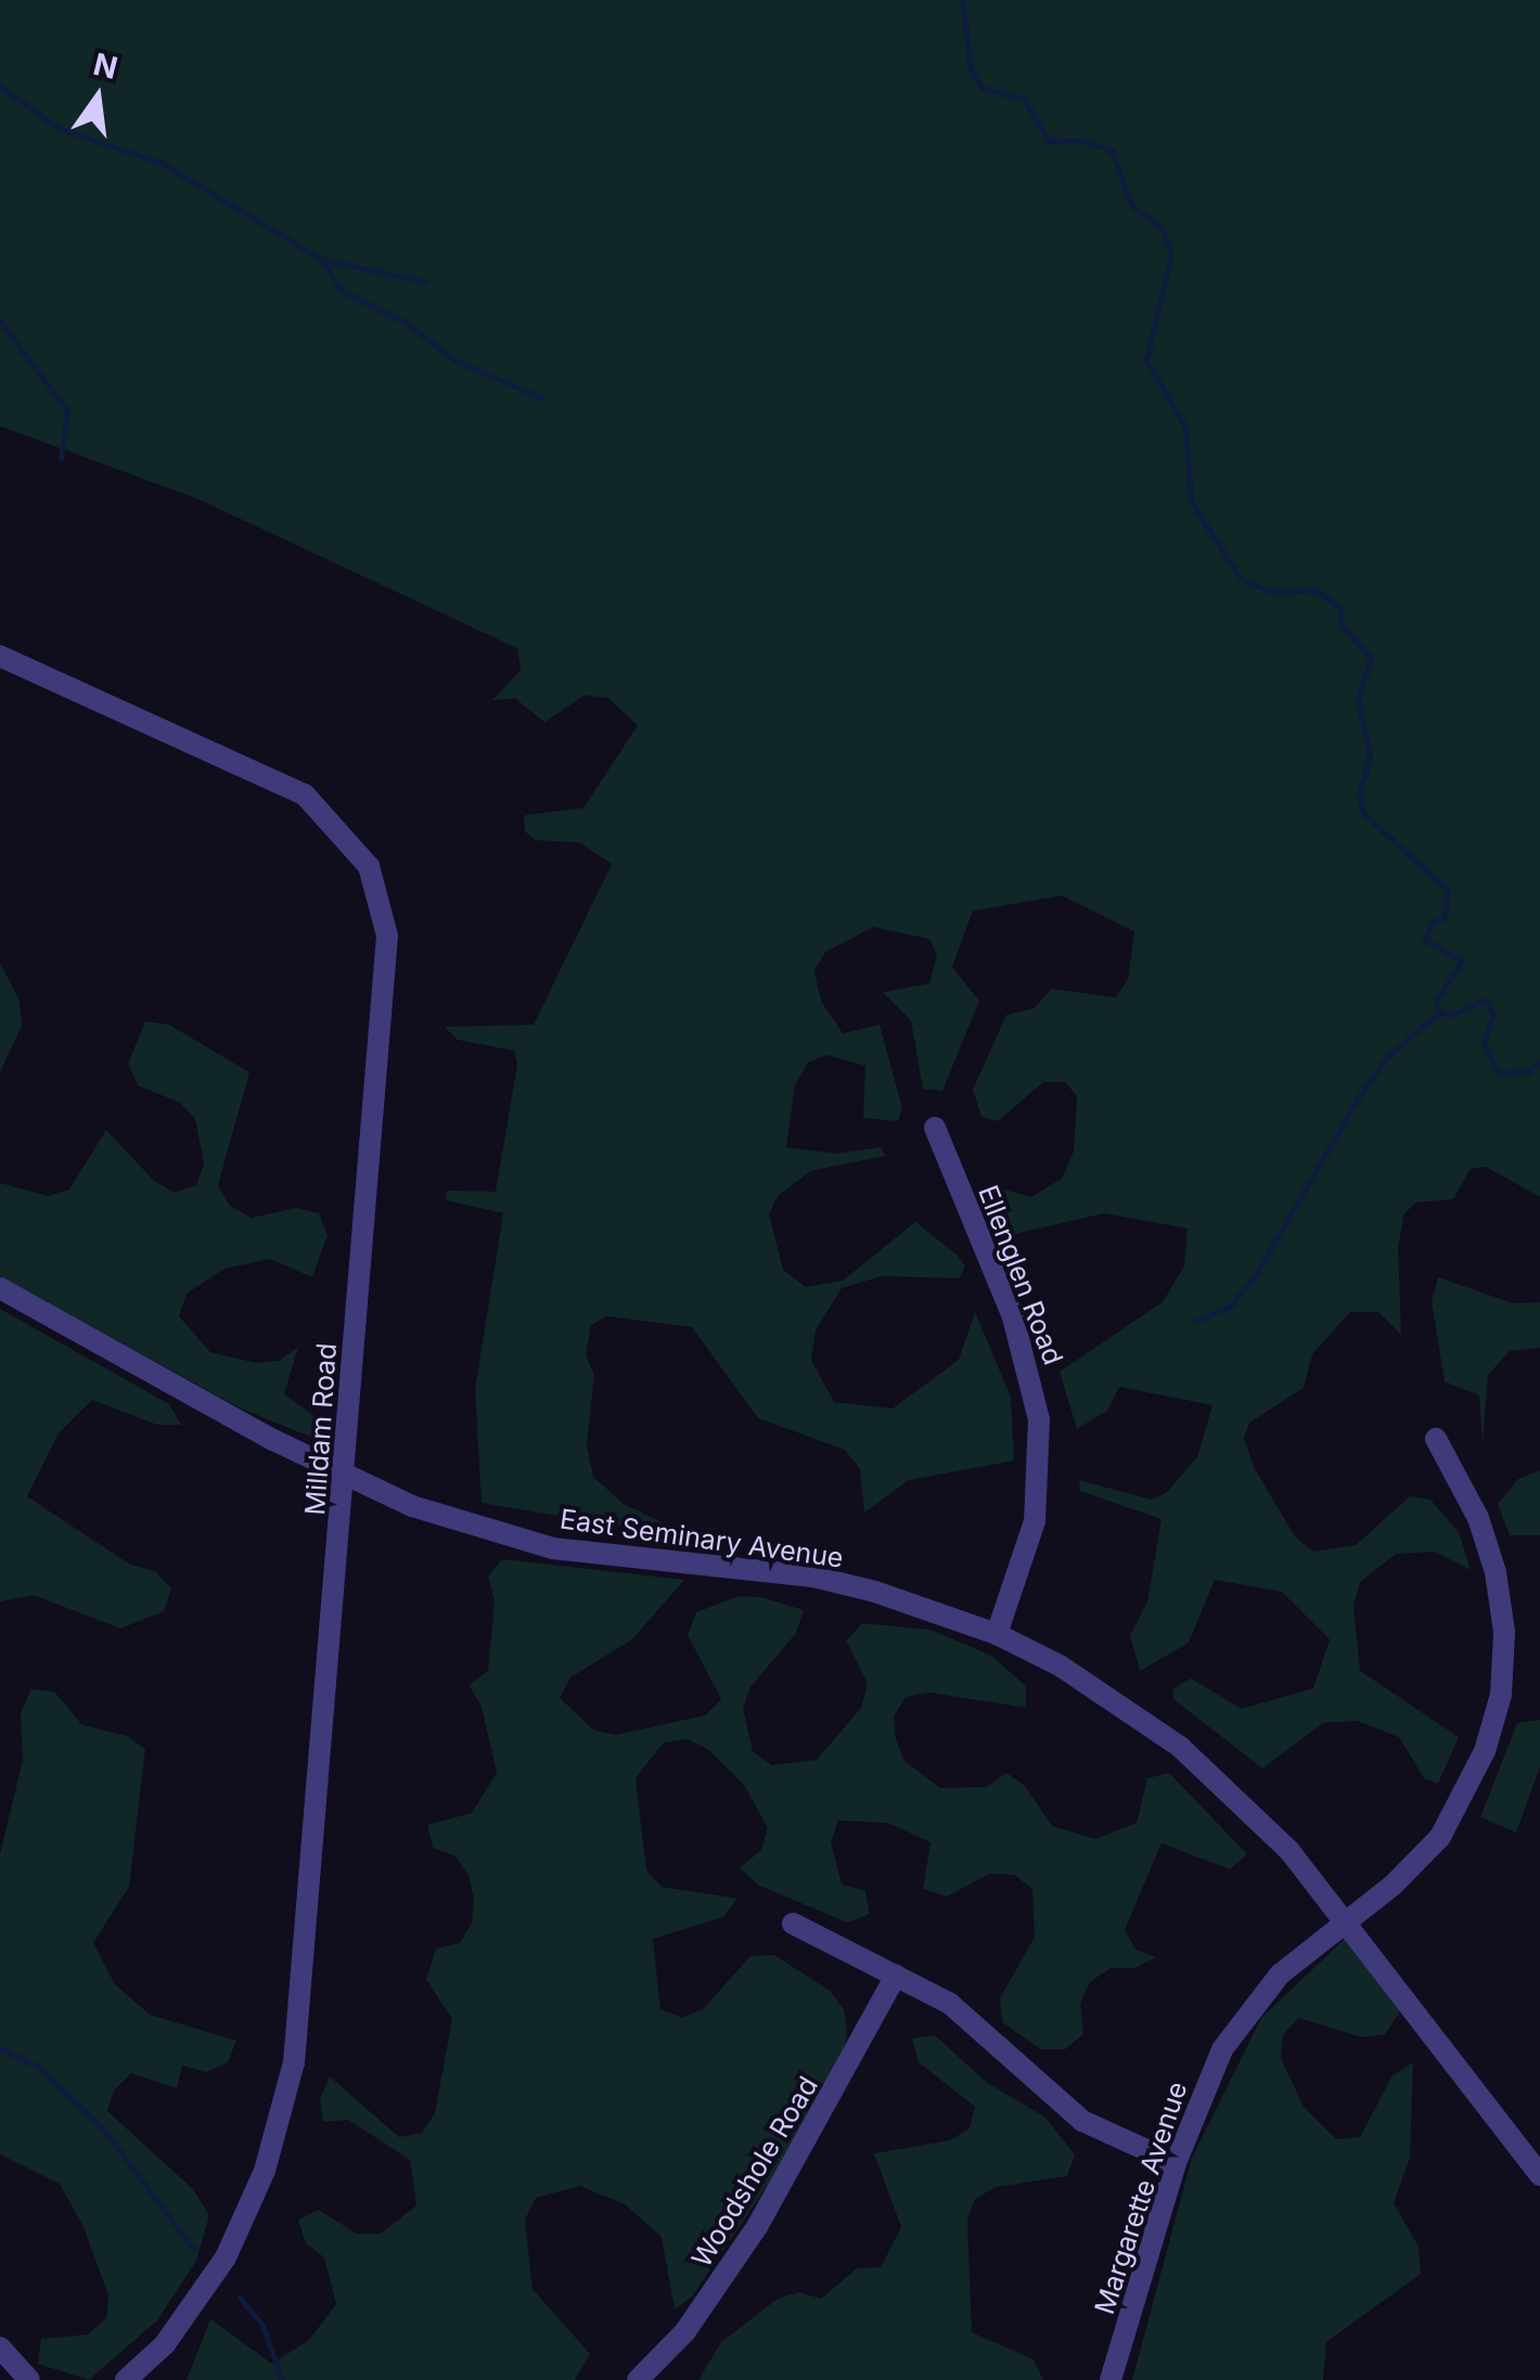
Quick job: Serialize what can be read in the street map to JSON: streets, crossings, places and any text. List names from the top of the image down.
{
  "streets": {
    "street": [
      "Ellenglen Road",
      "Milldam Road",
      "East Seminary Avenue",
      "Woodshole Road",
      "Margarette Avenue"
    ]
  },
  "crossings": [
    ["Ellenglen Road", "East Seminary Avenue"],
    ["Milldam Road", "East Seminary Avenue"],
    ["East Seminary Avenue", "Margarette Avenue"]
  ],
  "north": "top"
}
